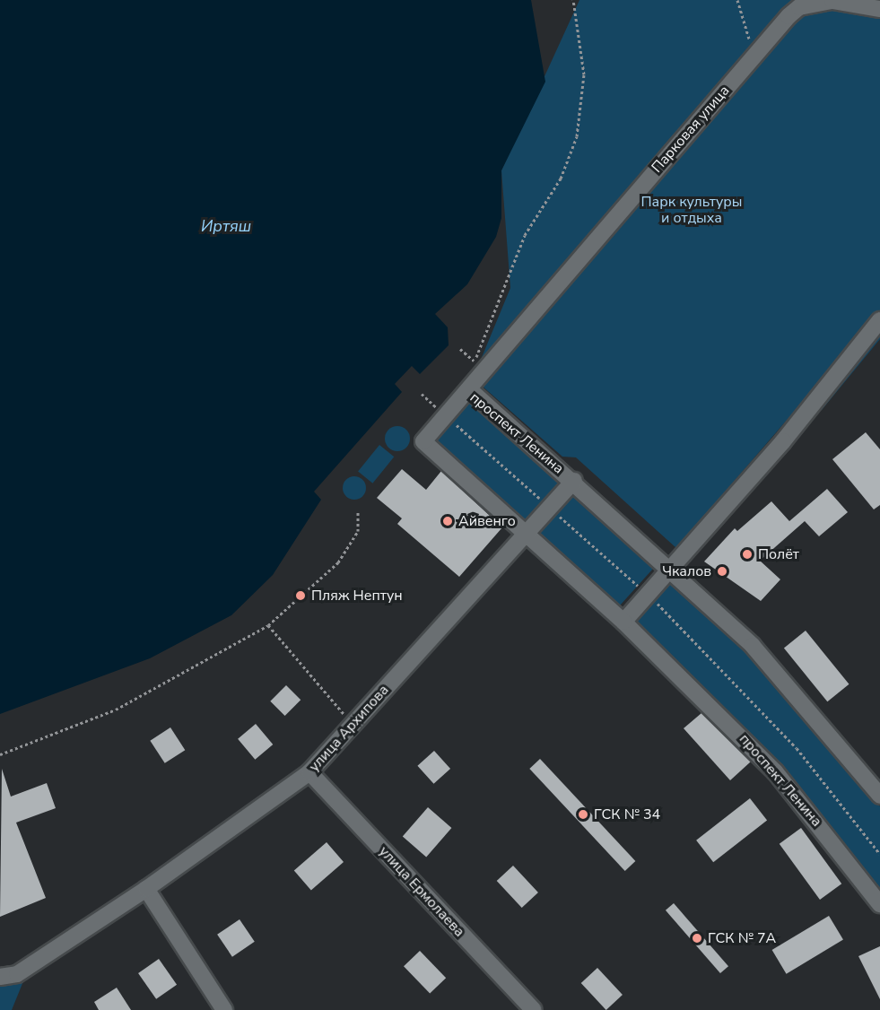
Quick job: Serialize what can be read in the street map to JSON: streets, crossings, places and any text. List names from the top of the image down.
{
  "streets": {
    "street": [
      "Парковая улица",
      "проспект Ленина",
      "улица Архипова",
      "улица Ермолаева"
    ]
  },
  "crossings": [
    ["Парковая улица", "проспект Ленина"],
    ["проспект Ленина", "улица Архипова"],
    ["улица Архипова", "улица Ермолаева"]
  ],
  "water": ["Иртяш"],
  "parks": ["Парк культуры и отдыха"],
  "places": [
    "Айвенго",
    "Полёт",
    "Чкалов",
    "Пляж Нептун",
    "ГСК № 34",
    "ГСК № 7А"
  ]
}
